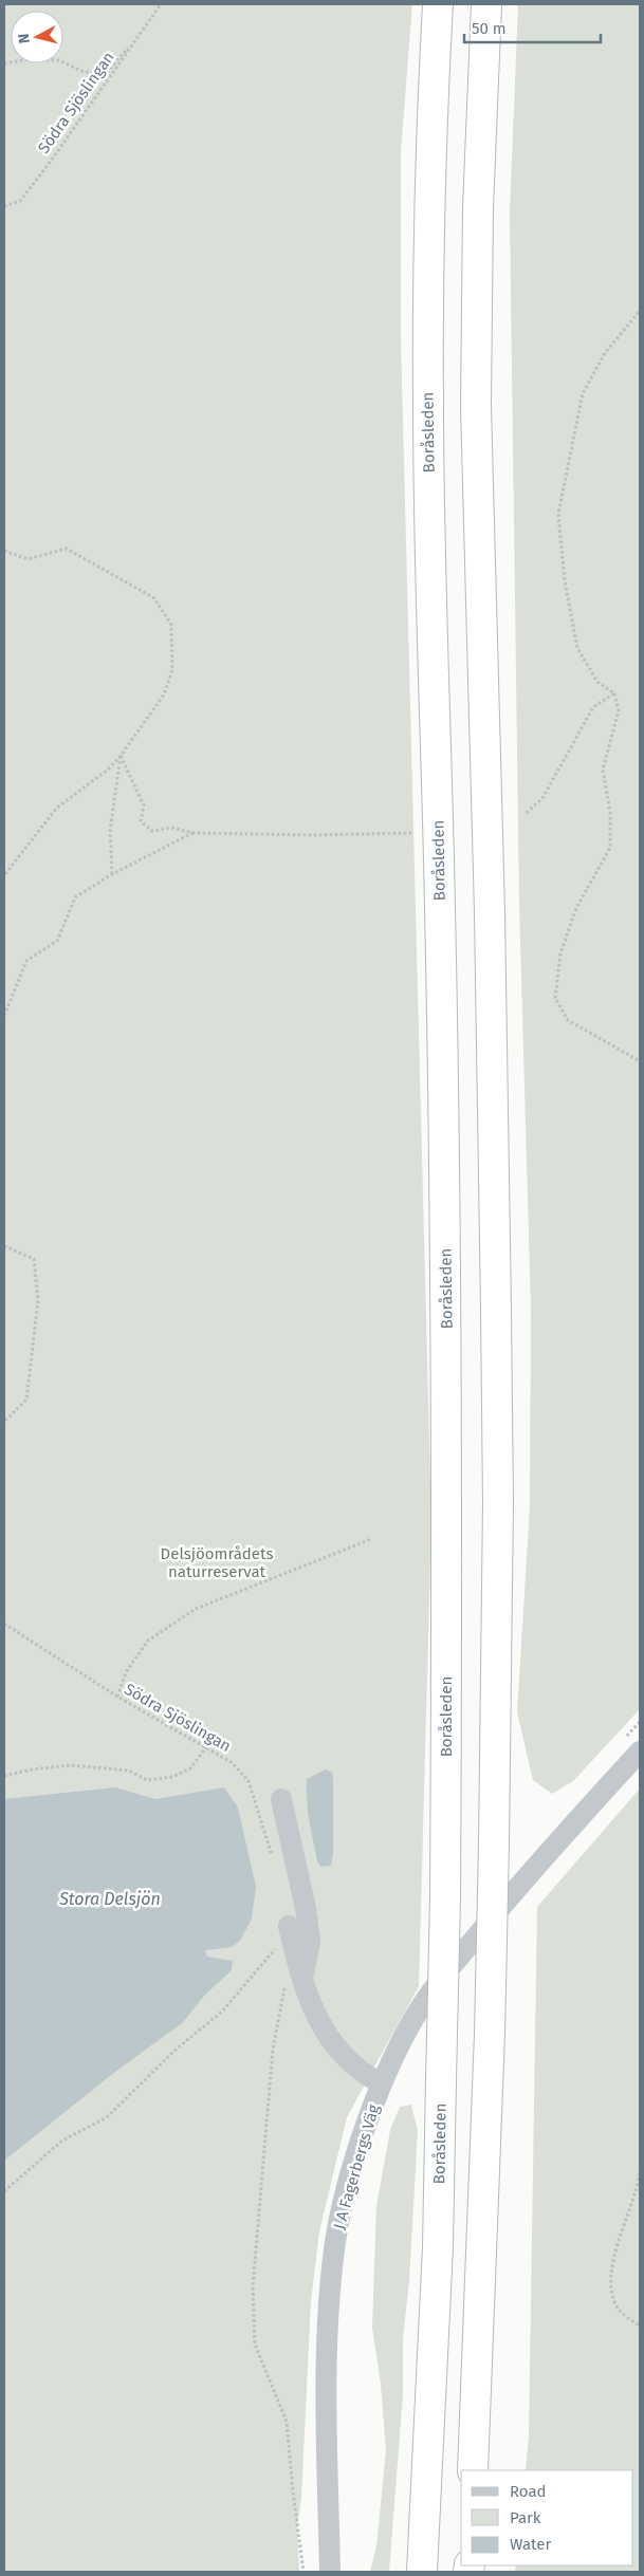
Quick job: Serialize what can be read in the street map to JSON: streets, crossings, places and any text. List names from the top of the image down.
{
  "streets": {
    "highway": ["Boråsleden"],
    "street": ["J A Fagerbergs Väg"],
    "path": ["Södra Sjöslingan"]
  },
  "water": ["Stora Delsjön"],
  "parks": ["Delsjöområdets naturreservat"],
  "legend": ["Road", "Park", "Water"],
  "scale_bar": "50 m",
  "north": "left"
}
